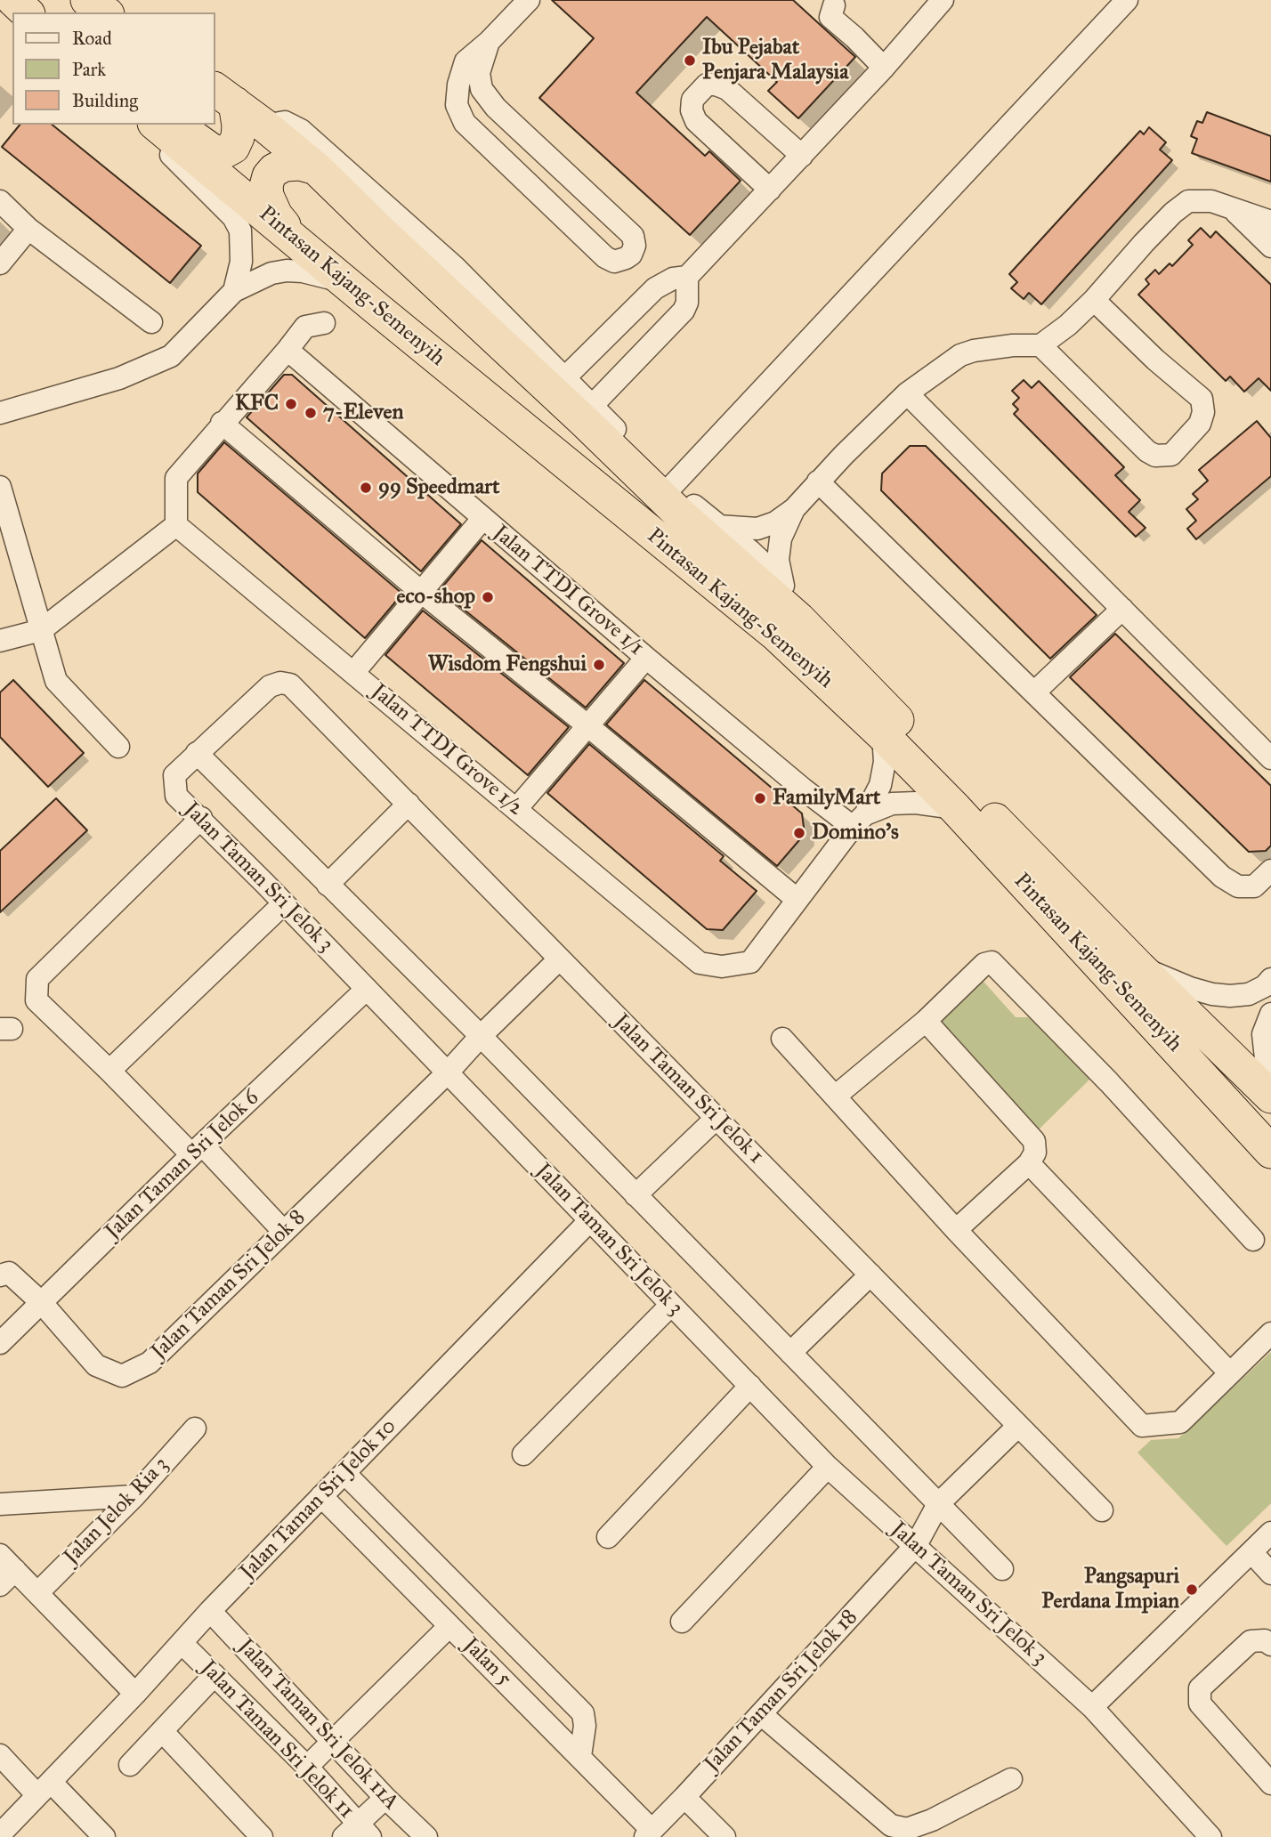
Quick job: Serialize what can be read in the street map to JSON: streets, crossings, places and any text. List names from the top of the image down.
{
  "streets": {
    "highway": ["Pintasan Kajang-Semenyih"],
    "street": [
      "Jalan TTDI Grove 1/1",
      "Jalan TTDI Grove 1/2",
      "Jalan Taman Sri Jelok 3",
      "Jalan Taman Sri Jelok 1",
      "Jalan Taman Sri Jelok 6",
      "Jalan Taman Sri Jelok 8",
      "Jalan Taman Sri Jelok 10",
      "Jalan Jelok Ria 3",
      "Jalan 5",
      "Jalan Taman Sri Jelok 18",
      "Jalan Taman Sri Jelok 11A",
      "Jalan Taman Sri Jelok 11"
    ]
  },
  "crossings": [
    ["Pintasan Kajang-Semenyih", "Jalan TTDI Grove 1/2"],
    ["Jalan TTDI Grove 1/1", "Jalan TTDI Grove 1/2"],
    ["Jalan Taman Sri Jelok 3", "Jalan Taman Sri Jelok 1"],
    ["Jalan Taman Sri Jelok 3", "Jalan Taman Sri Jelok 6"],
    ["Jalan Taman Sri Jelok 3", "Jalan Taman Sri Jelok 8"],
    ["Jalan Taman Sri Jelok 3", "Jalan Taman Sri Jelok 10"],
    ["Jalan Taman Sri Jelok 3", "Jalan Taman Sri Jelok 18"],
    ["Jalan Taman Sri Jelok 1", "Jalan Taman Sri Jelok 8"],
    ["Jalan Taman Sri Jelok 1", "Jalan Taman Sri Jelok 18"],
    ["Jalan Taman Sri Jelok 6", "Jalan Taman Sri Jelok 8"],
    ["Jalan Taman Sri Jelok 10", "Jalan 5"],
    ["Jalan Taman Sri Jelok 10", "Jalan Taman Sri Jelok 11A"],
    ["Jalan Taman Sri Jelok 10", "Jalan Taman Sri Jelok 11"],
    ["Jalan 5", "Jalan Taman Sri Jelok 18"]
  ],
  "places": [
    "Ibu Pejabat Penjara Malaysia",
    "KFC",
    "7-Eleven",
    "99 Speedmart",
    "eco-shop",
    "Wisdom Fengshui",
    "FamilyMart",
    "Domino's",
    "Pangsapuri Perdana Impian"
  ],
  "legend": ["Road", "Park", "Building"]
}
